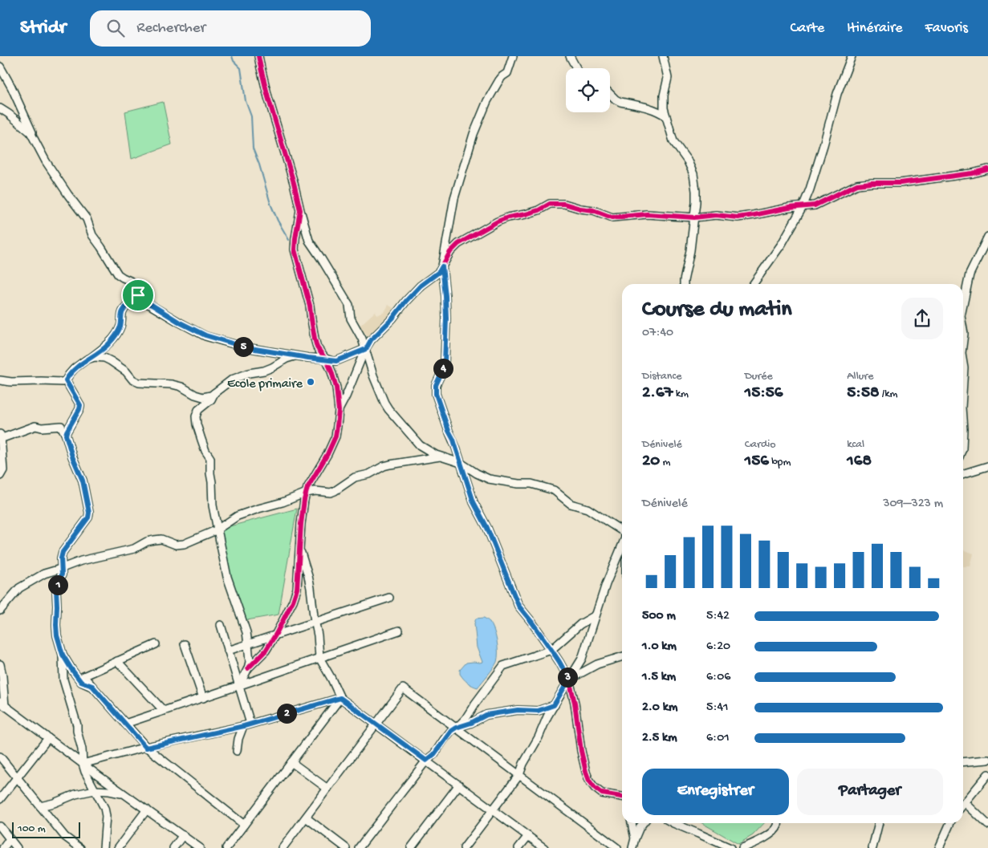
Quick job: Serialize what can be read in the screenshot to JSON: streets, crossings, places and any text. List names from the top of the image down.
{
  "places": ["Ecole primaire"],
  "scale_bar": "100 m",
  "page": {
    "header": "Stridr",
    "search": "Rechercher",
    "nav": ["Carte", "Itinéraire", "Favoris"],
    "heading": ["Course du matin", "07:40"],
    "pins": [
      "5",
      "4",
      "1",
      "3",
      "2"
    ],
    "stats": [
      ["Distance", "2.67 km"],
      ["Durée", "15:56"],
      ["Allure", "5:58 /km"],
      ["Dénivelé", "20 m"],
      ["Cardio", "156 bpm"],
      ["kcal", "168"]
    ],
    "chart": ["Dénivelé", "309–323 m"],
    "list": [
      {
        "name": "500 m",
        "note": "5:42"
      },
      {
        "name": "1.0 km",
        "note": "6:20"
      },
      {
        "name": "1.5 km",
        "note": "6:06"
      },
      {
        "name": "2.0 km",
        "note": "5:41"
      },
      {
        "name": "2.5 km",
        "note": "6:01"
      }
    ],
    "buttons": ["Enregistrer", "Partager"],
    "scale": "100 m"
  }
}
